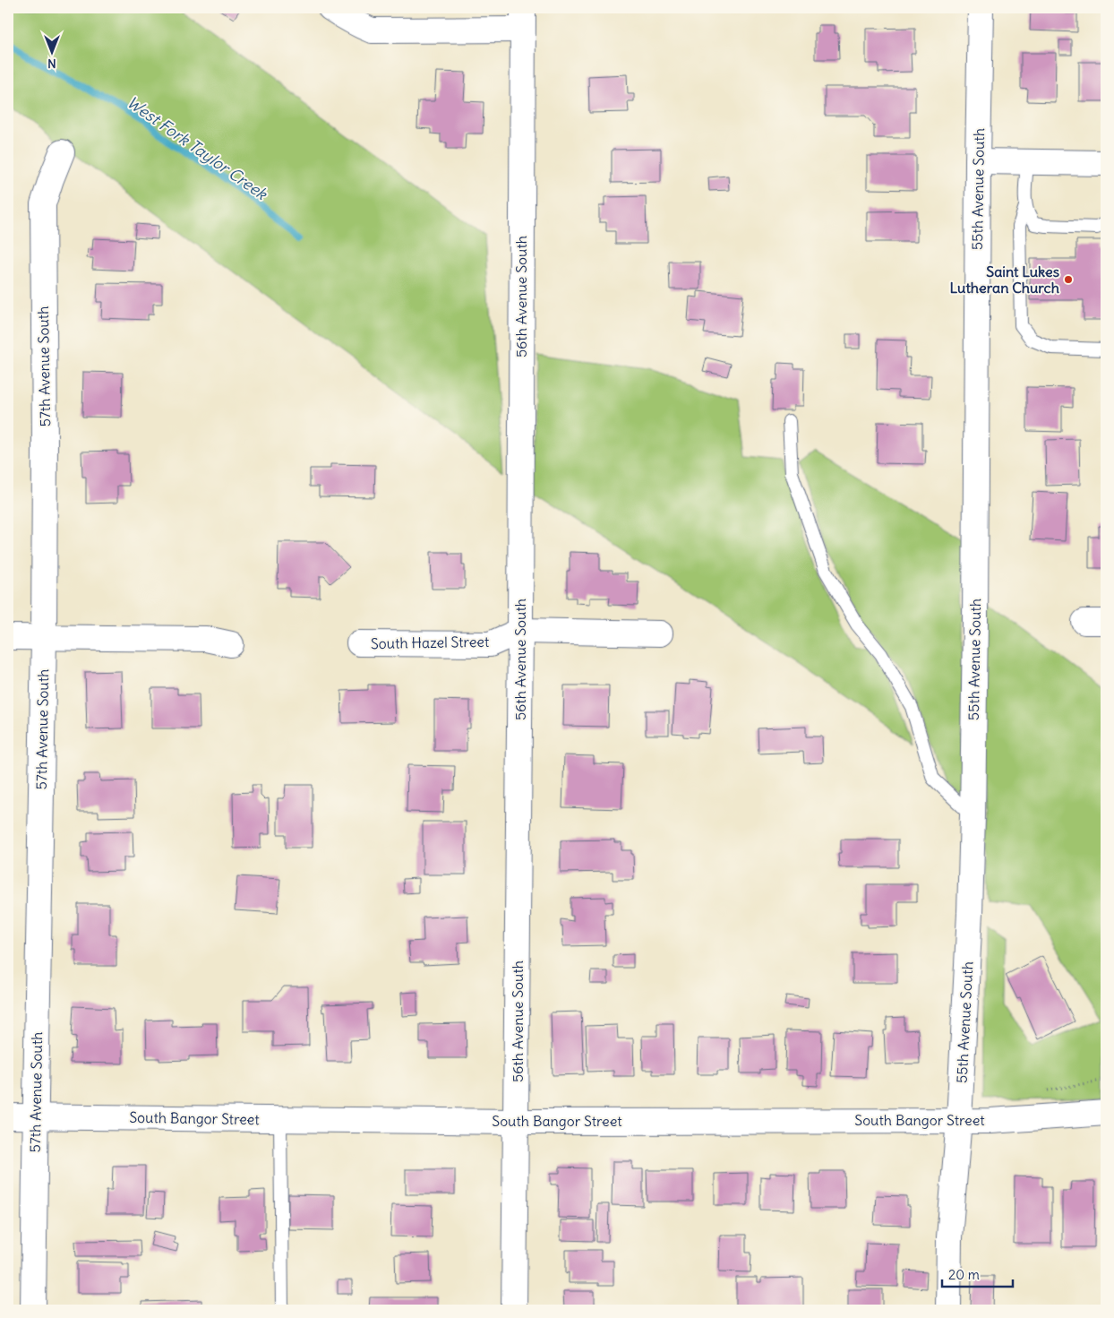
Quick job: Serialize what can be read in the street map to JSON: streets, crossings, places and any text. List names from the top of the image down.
{
  "streets": {
    "street": [
      "55th Avenue South",
      "56th Avenue South",
      "57th Avenue South",
      "South Hazel Street",
      "South Bangor Street"
    ]
  },
  "crossings": [
    ["55th Avenue South", "South Bangor Street"],
    ["56th Avenue South", "South Hazel Street"],
    ["56th Avenue South", "South Bangor Street"],
    ["57th Avenue South", "South Bangor Street"]
  ],
  "water": ["West Fork Taylor Creek"],
  "places": ["Saint Lukes Lutheran Church"],
  "scale_bar": "20 m",
  "north": "bottom"
}
